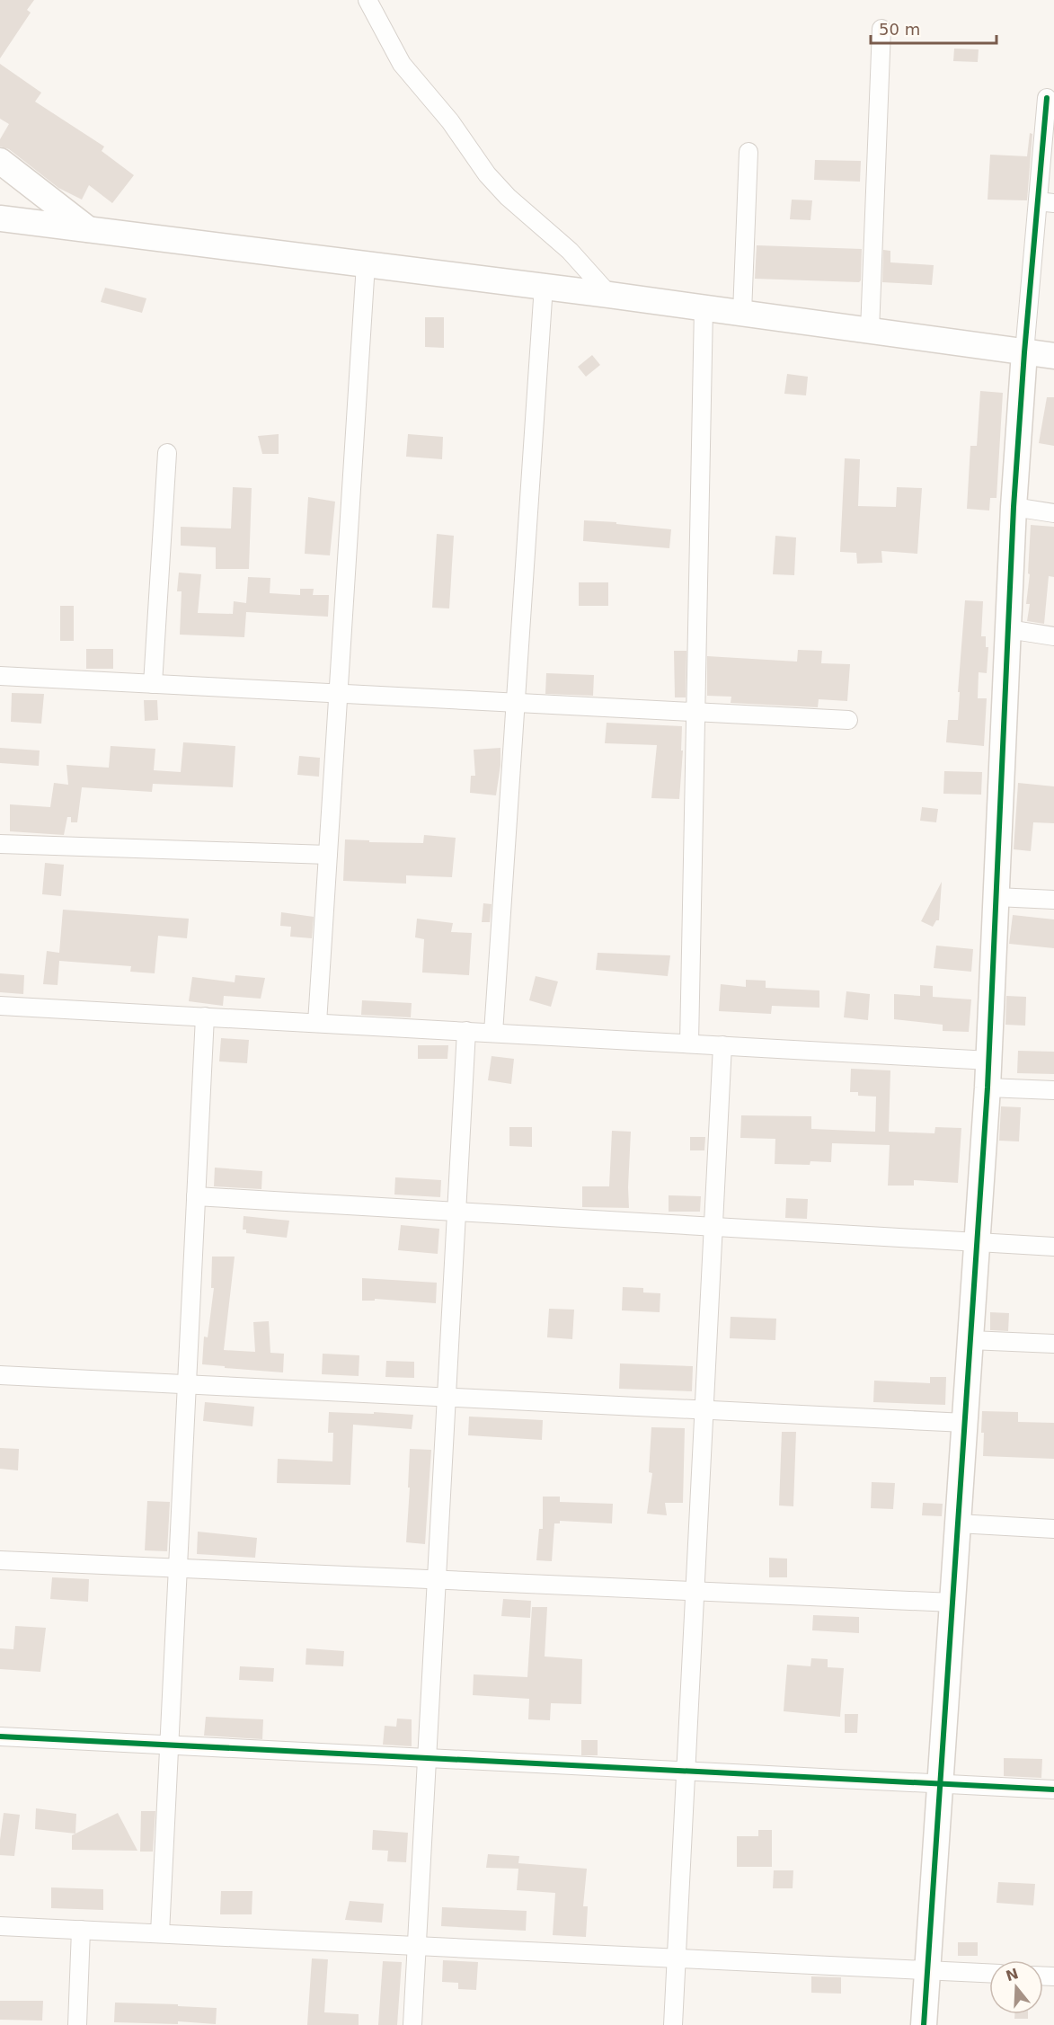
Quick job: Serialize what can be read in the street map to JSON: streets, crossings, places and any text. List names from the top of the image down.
{
  "scale_bar": "50 m",
  "north": "top"
}
